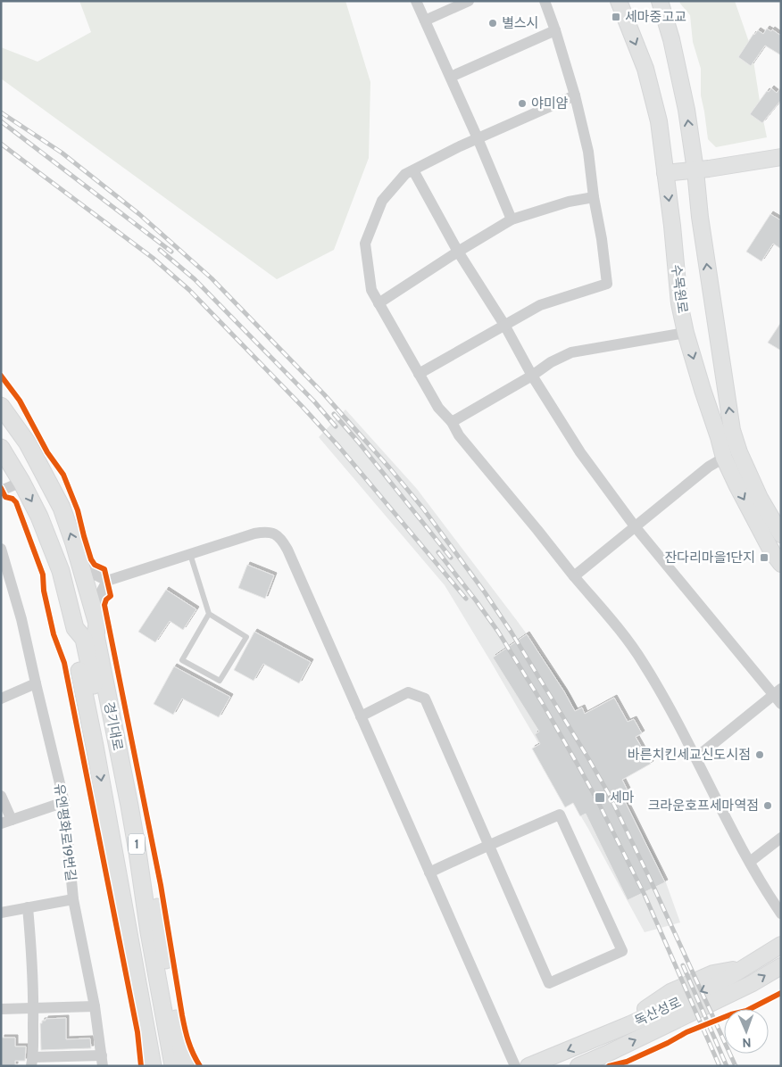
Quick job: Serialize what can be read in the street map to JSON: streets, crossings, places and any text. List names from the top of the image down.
{
  "streets": {
    "main road": ["경기대로", "1"],
    "street": ["수목원로", "유엔평화로19번길", "독산성로"]
  },
  "places": {
    "transit": ["세마중고교", "잔다리마을1단지", "세마"],
    "other": [
      "별스시",
      "야미얌",
      "바른치킨세교신도시점",
      "크라운호프세마역점"
    ]
  },
  "north": "bottom"
}
